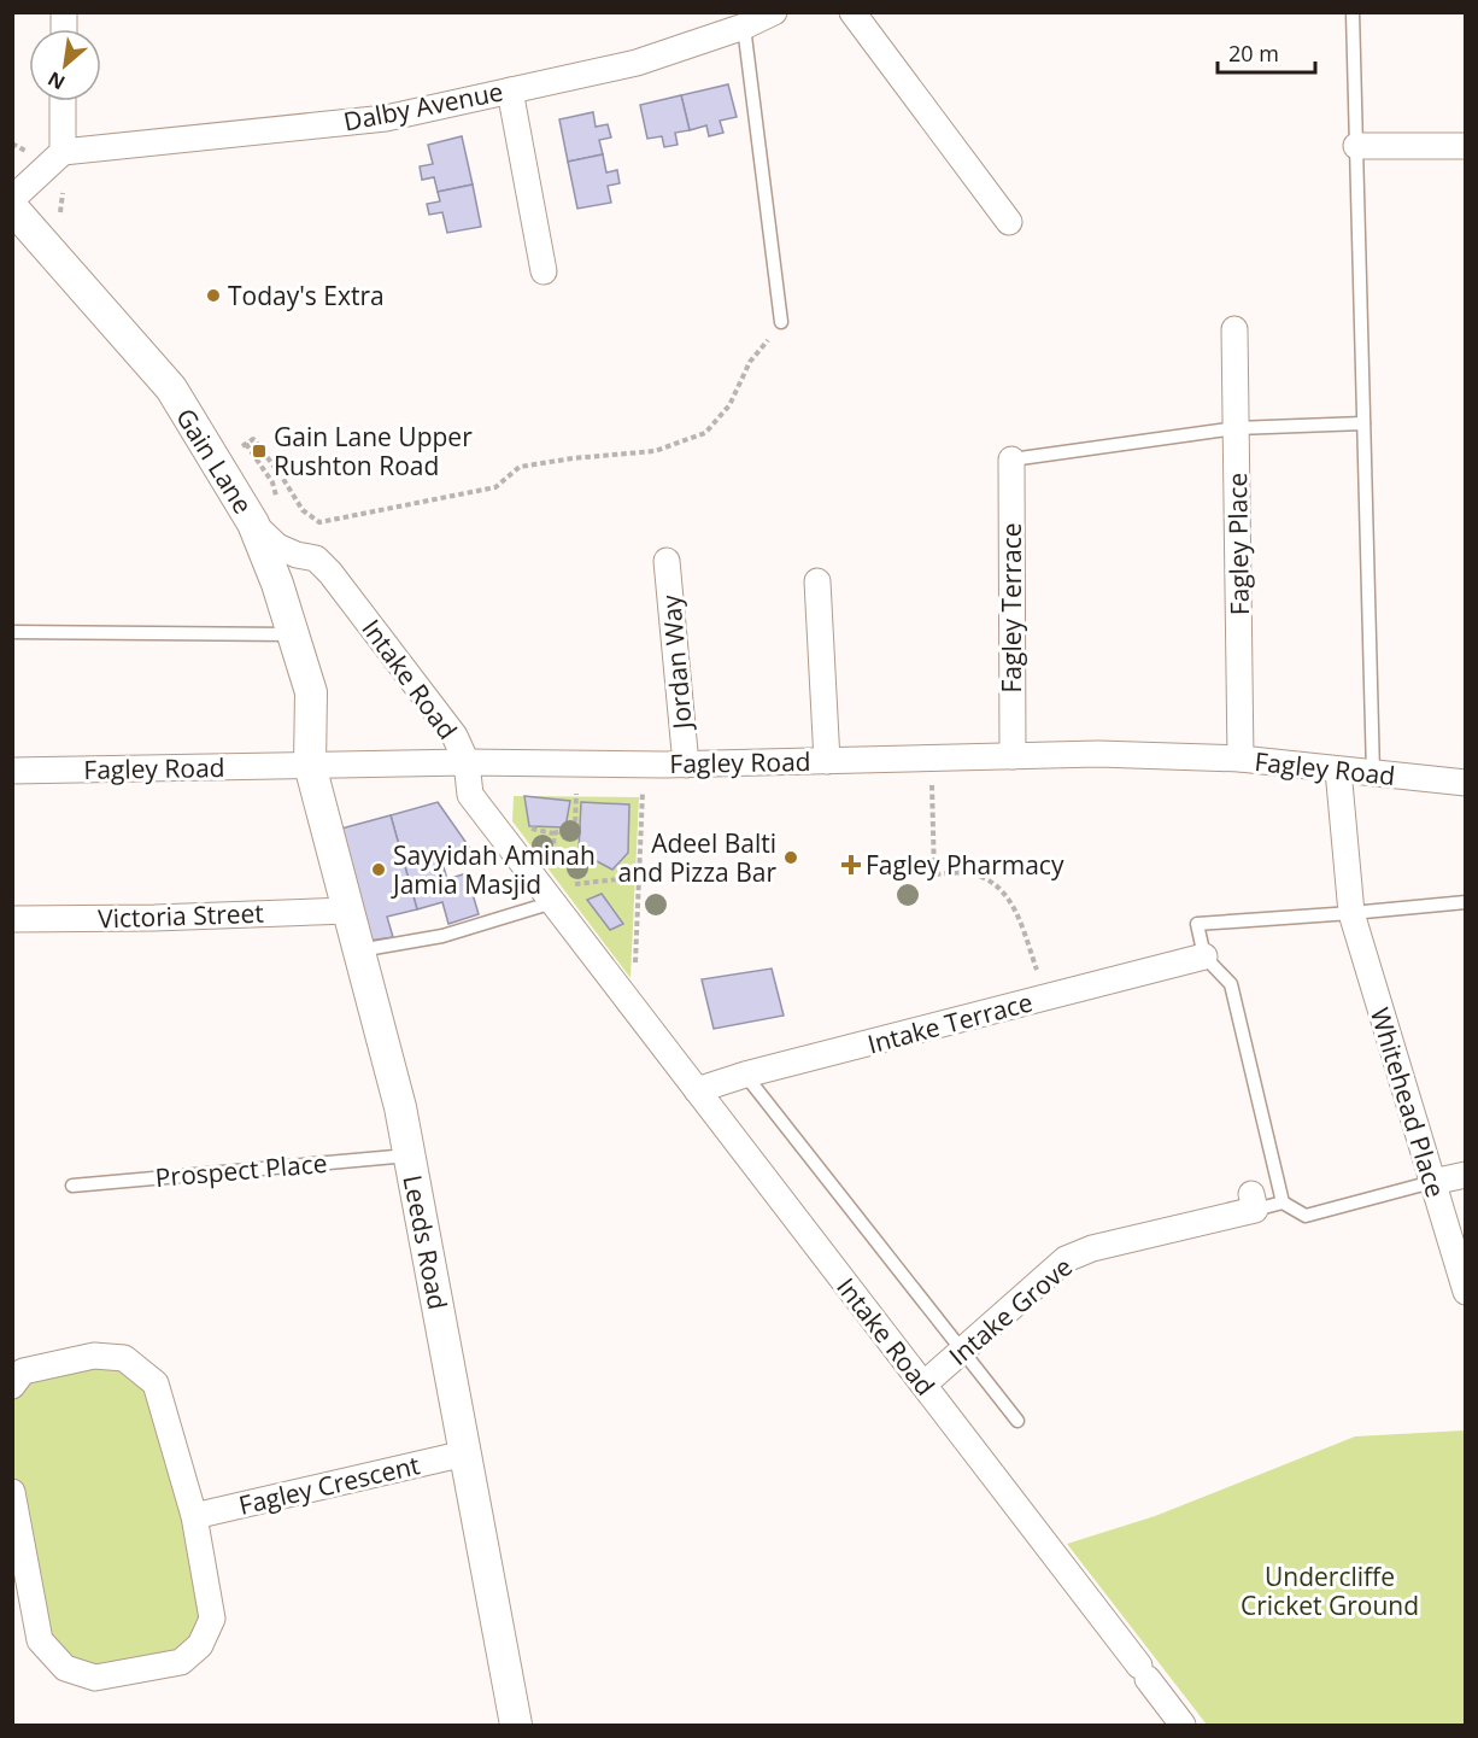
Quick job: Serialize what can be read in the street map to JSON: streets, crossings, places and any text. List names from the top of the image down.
{
  "streets": {
    "street": [
      "Dalby Avenue",
      "Gain Lane",
      "Fagley Place",
      "Fagley Terrace",
      "Jordan Way",
      "Intake Road",
      "Fagley Road",
      "Victoria Street",
      "Intake Terrace",
      "Whitehead Place",
      "Leeds Road",
      "Intake Grove",
      "Fagley Crescent"
    ],
    "lane": ["Prospect Place"]
  },
  "crossings": [
    ["Gain Lane", "Intake Road"],
    ["Gain Lane", "Fagley Road"],
    ["Gain Lane", "Leeds Road"],
    ["Fagley Place", "Fagley Road"],
    ["Fagley Terrace", "Fagley Road"],
    ["Jordan Way", "Fagley Road"],
    ["Intake Road", "Fagley Road"],
    ["Intake Road", "Intake Terrace"],
    ["Intake Road", "Intake Grove"],
    ["Fagley Road", "Whitehead Place"],
    ["Fagley Road", "Leeds Road"],
    ["Victoria Street", "Leeds Road"],
    ["Prospect Place", "Leeds Road"],
    ["Leeds Road", "Fagley Crescent"]
  ],
  "parks": ["Undercliffe Cricket Ground"],
  "places": {
    "other": ["Today's Extra", "Adeel Balti and Pizza Bar", "Sayyidah Aminah Jamia Masjid"],
    "transit": ["Gain Lane Upper Rushton Road"],
    "health": ["Fagley Pharmacy"]
  },
  "scale_bar": "20 m",
  "north": "bottom left"
}
